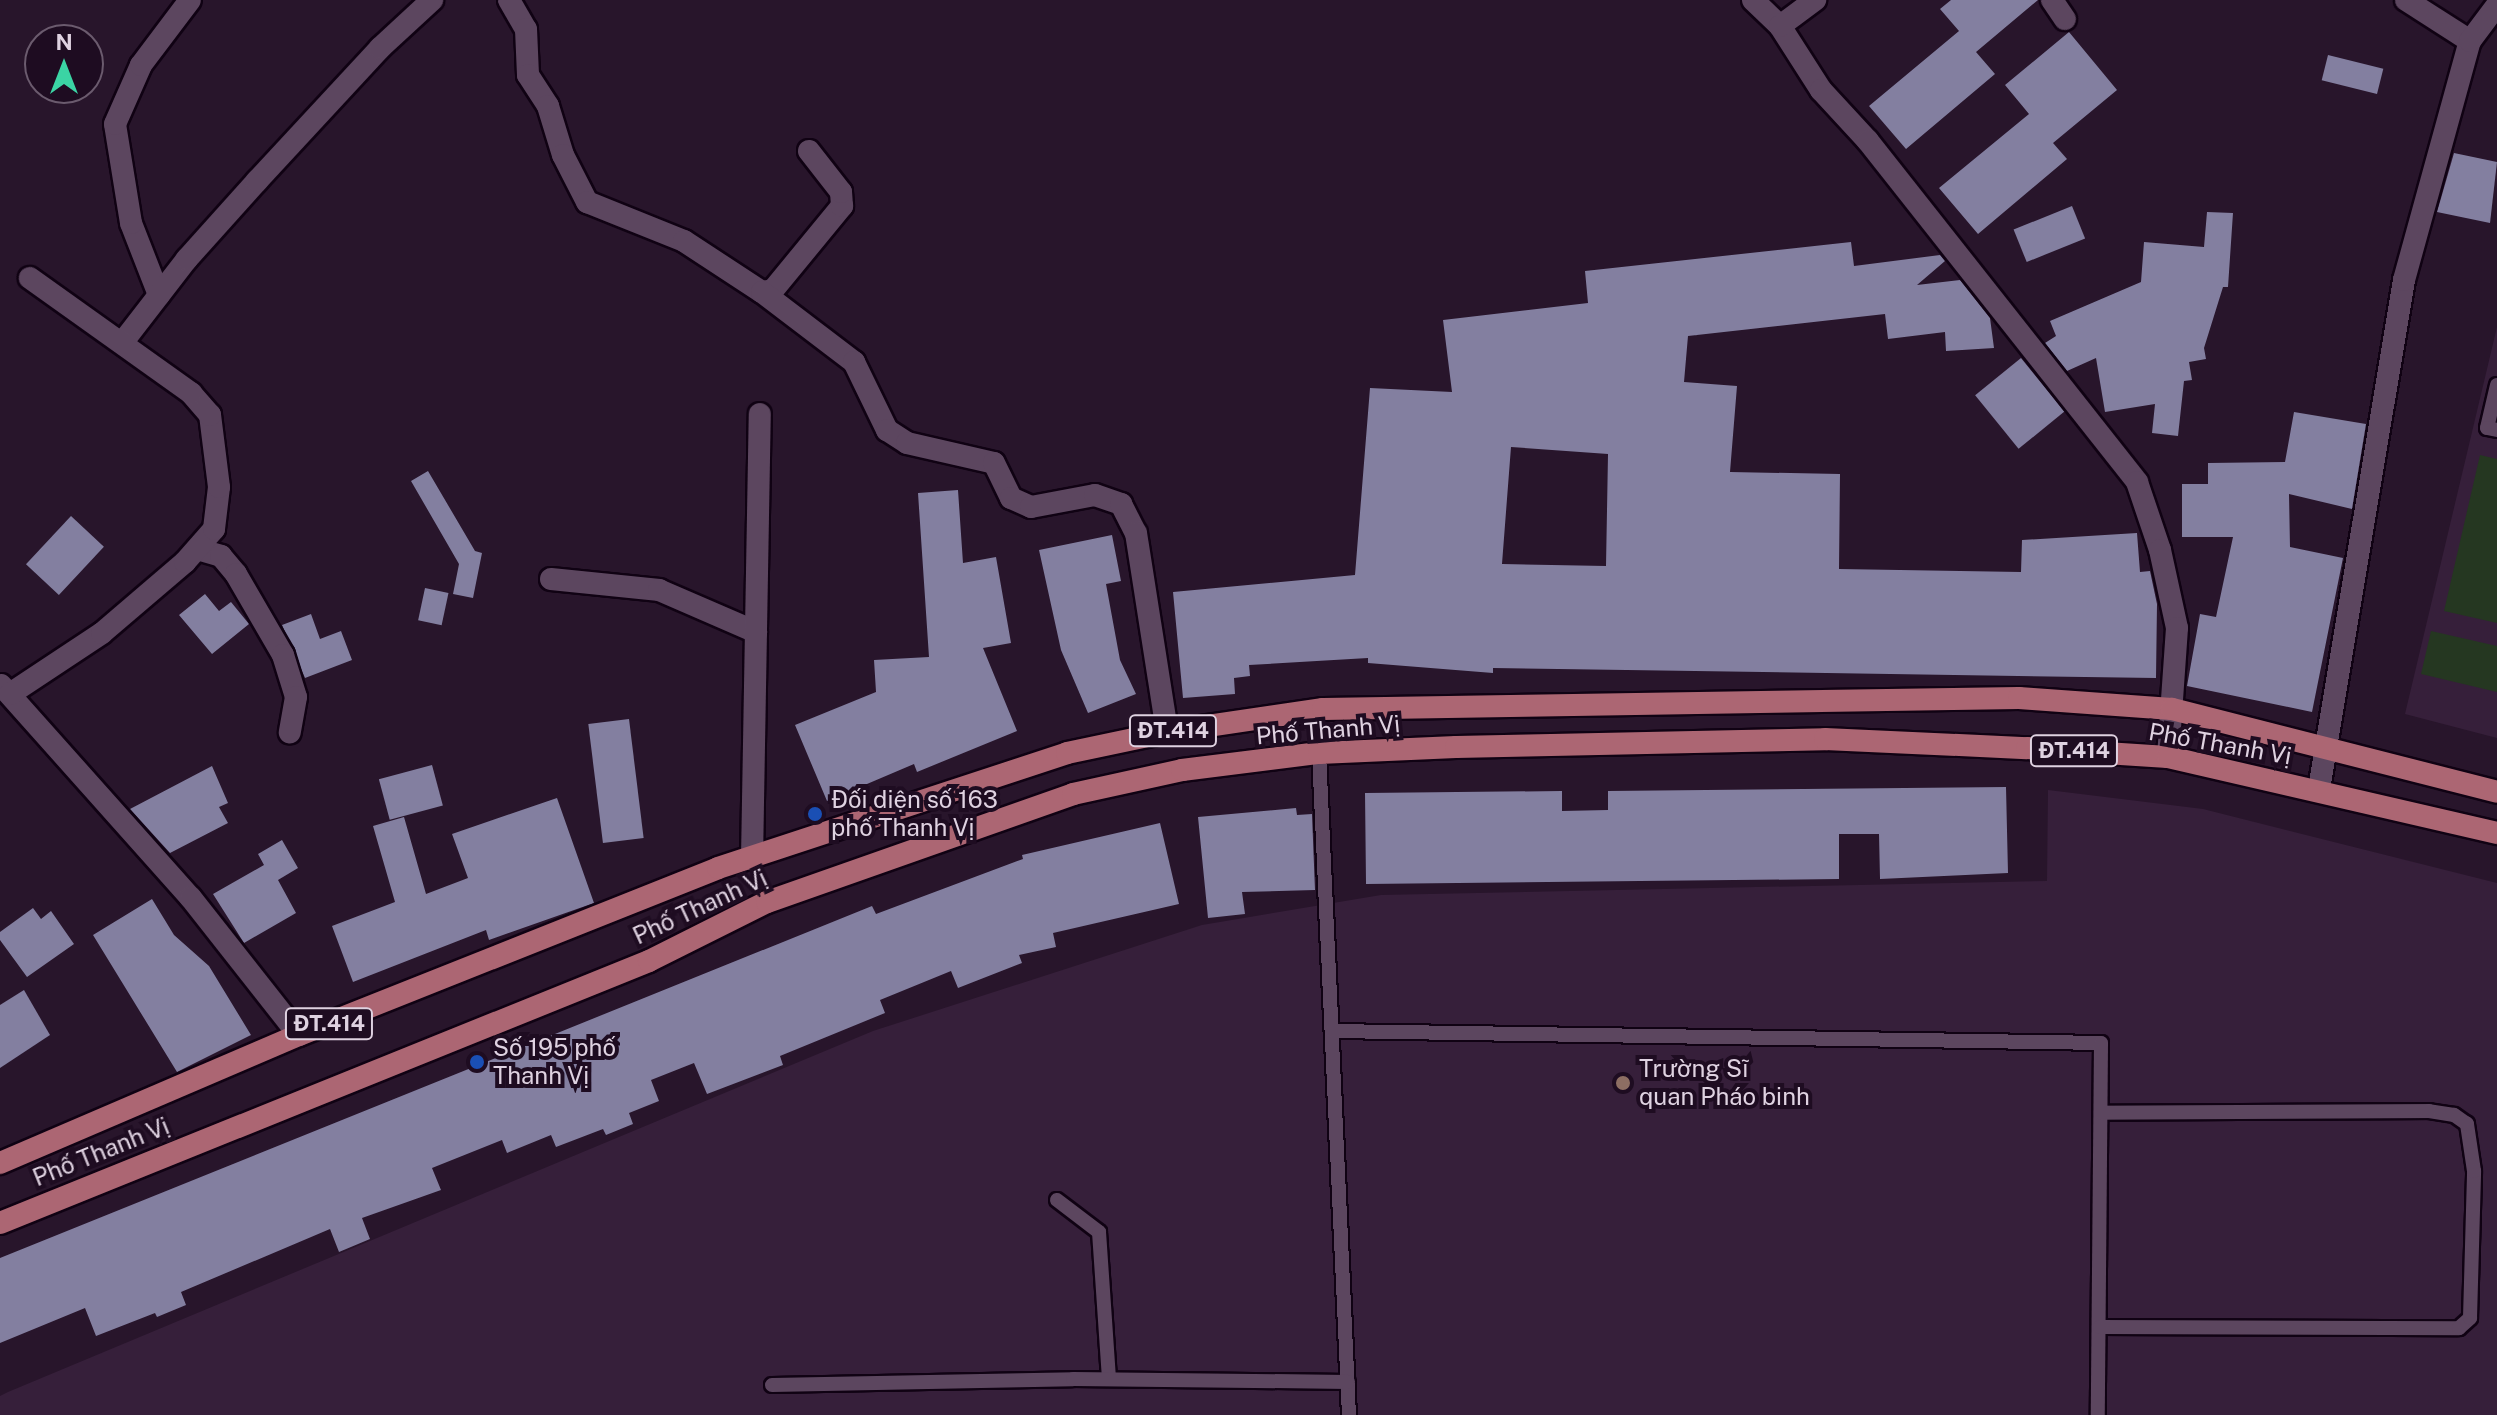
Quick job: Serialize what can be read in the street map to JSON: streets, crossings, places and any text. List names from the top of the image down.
{
  "streets": {
    "main road": ["Phố Thanh Vị", "ĐT.414"]
  },
  "places": ["Đối diện số 163 phố Thanh Vị", "Số 195 phố Thanh Vị", "Trường Sĩ quan Pháo binh"],
  "north": "top"
}
